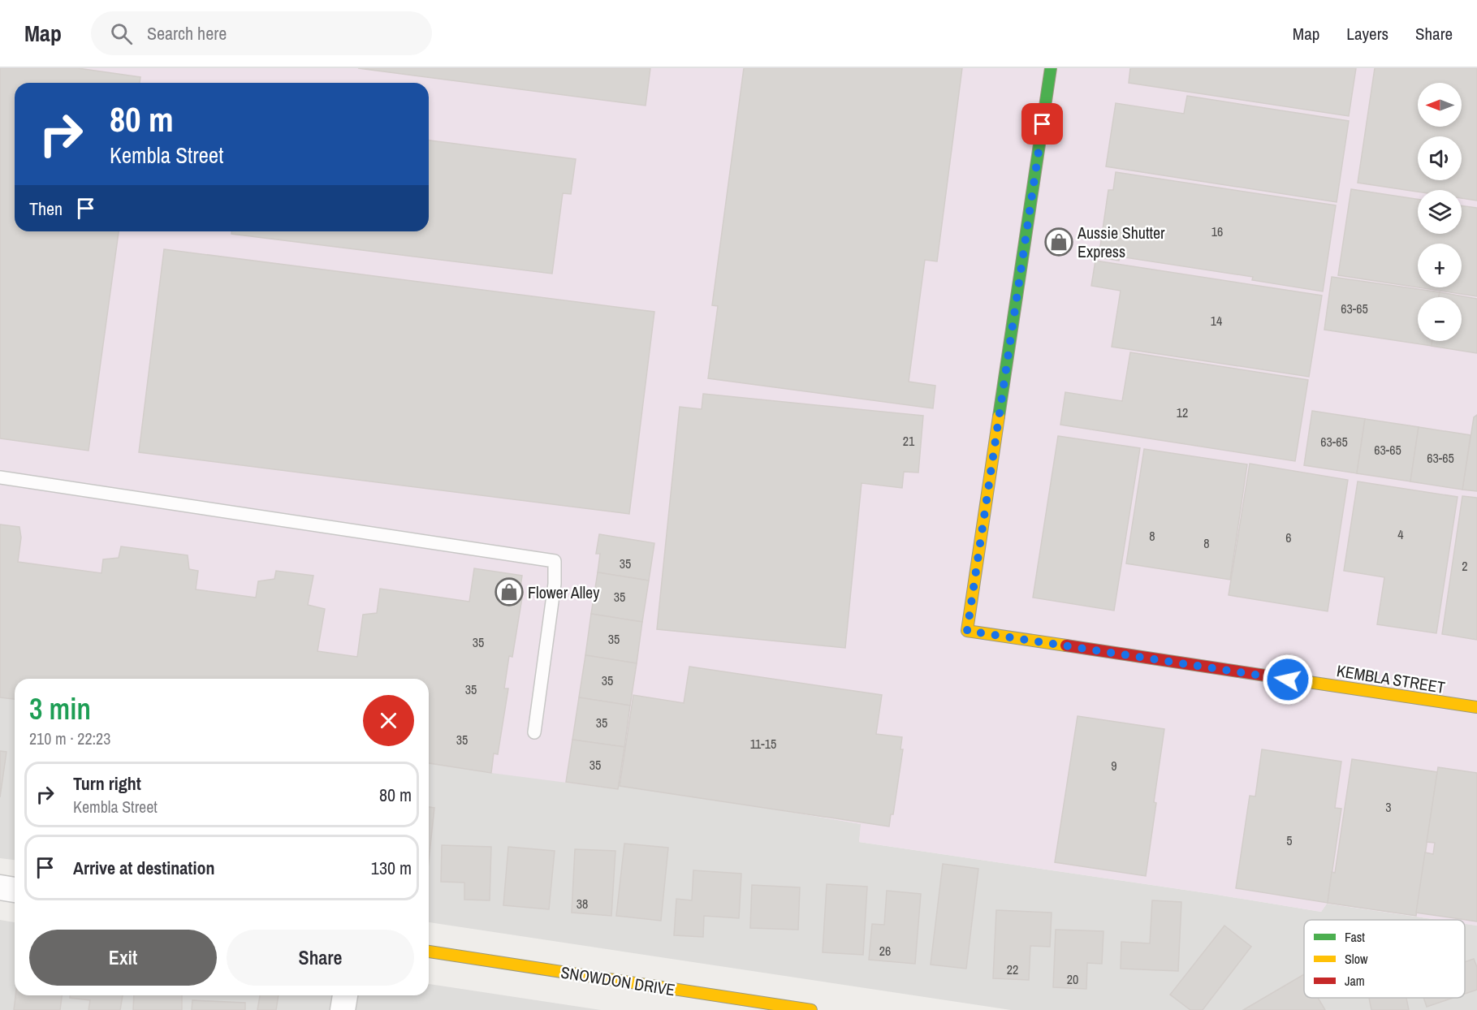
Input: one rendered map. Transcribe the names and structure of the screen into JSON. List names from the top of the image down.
{
  "streets": {
    "street": ["KEMBLA STREET", "SNOWDON DRIVE"]
  },
  "places": {
    "shop": ["Aussie Shutter Express", "Flower Alley"]
  },
  "house_numbers": [
    "16",
    "63-65",
    "14",
    "12",
    "21",
    "63-65",
    "63-65",
    "63-65",
    "4",
    "8",
    "6",
    "8",
    "35",
    "2",
    "35",
    "35",
    "35",
    "35",
    "35",
    "35",
    "35",
    "11-15",
    "35",
    "9",
    "3",
    "5",
    "38",
    "26",
    "22",
    "20"
  ],
  "legend": ["Fast", "Slow", "Jam"],
  "north": "left",
  "page": {
    "header": "Map",
    "search": "Search here",
    "nav": ["Map", "Layers", "Share"],
    "map_buttons": ["+", "−"],
    "turn": ["80 m", "Kembla Street"],
    "then": "Then",
    "heading": ["3 min", "210 m · 22:23"],
    "list": [
      {
        "name": "Turn right",
        "note": "Kembla Street",
        "value": "80 m"
      },
      {
        "name": "Arrive at destination",
        "value": "130 m"
      }
    ],
    "buttons": ["Exit", "Share"]
  }
}
